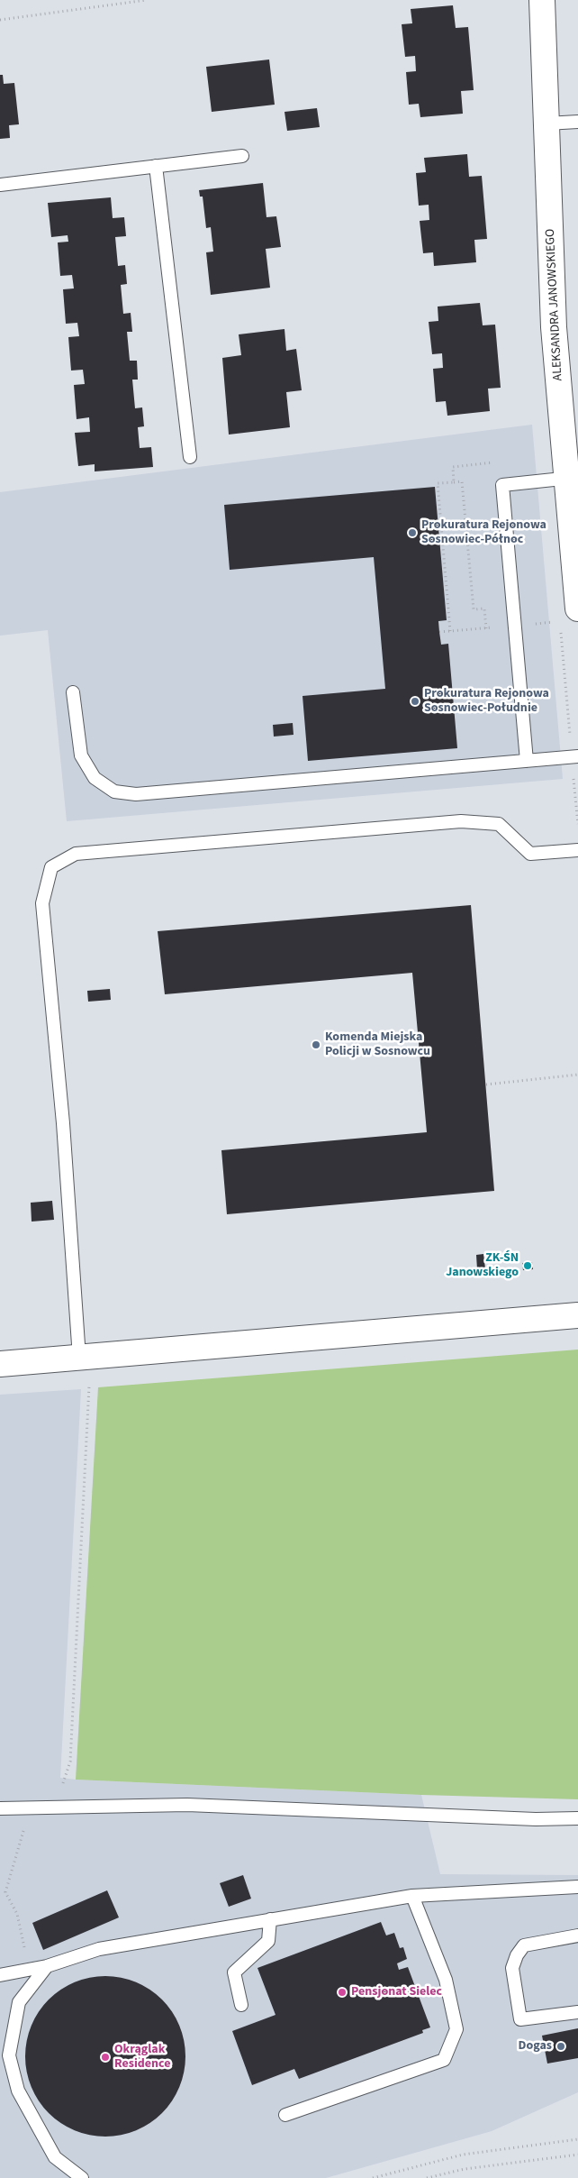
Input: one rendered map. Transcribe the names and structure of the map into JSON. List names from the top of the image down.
{
  "streets": {
    "street": ["ALEKSANDRA JANOWSKIEGO"]
  },
  "places": [
    "Prokuratura Rejonowa Sosnowiec-Północ",
    "Prokuratura Rejonowa Sosnowiec-Południe",
    "Komenda Miejska Policji w Sosnowcu",
    "ZK-ŚN Janowskiego",
    "Pensjonat Sielec",
    "Dogas",
    "Okrąglak Residence"
  ]
}
